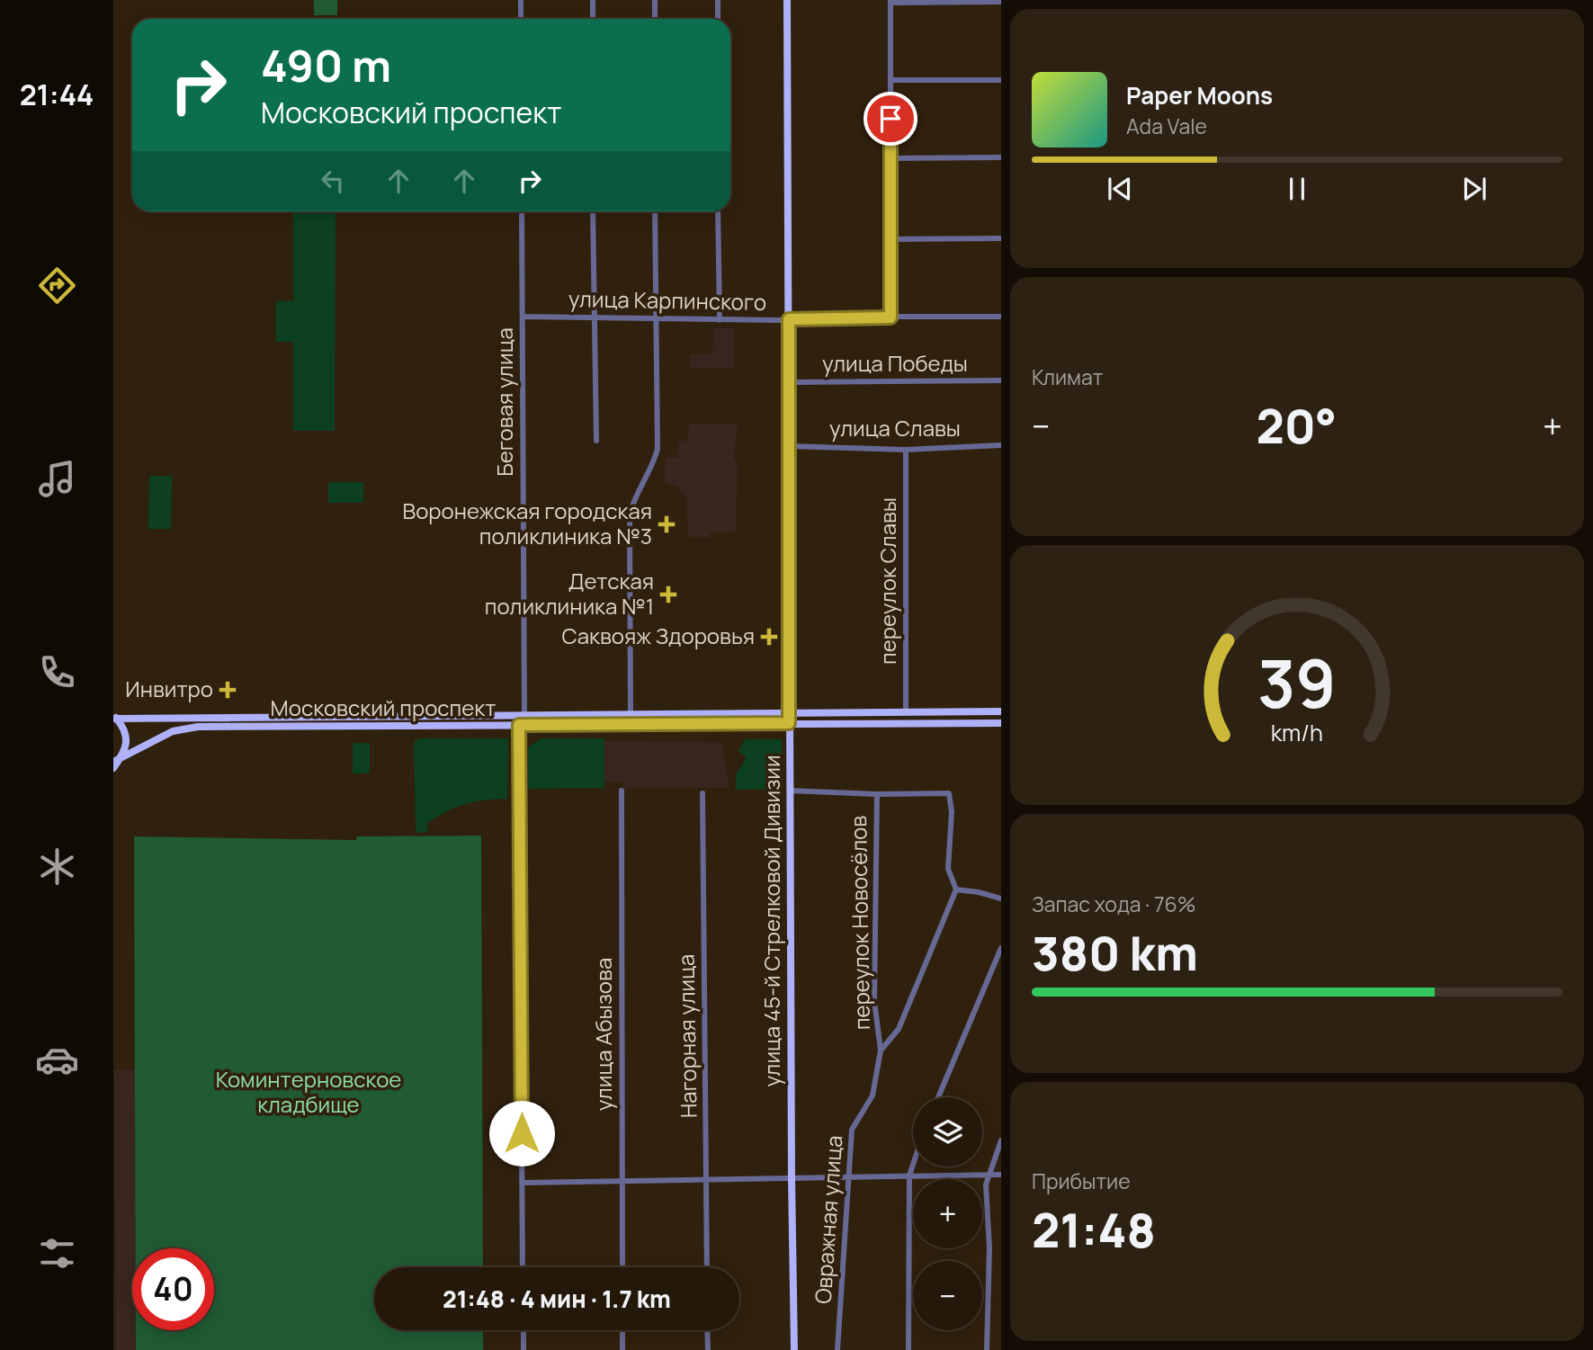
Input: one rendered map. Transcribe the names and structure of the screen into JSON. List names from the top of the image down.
{
  "streets": {
    "main road": ["Московский проспект", "улица 45-й Стрелковой Дивизии"],
    "street": [
      "улица Карпинского",
      "улица Победы",
      "Беговая улица",
      "улица Славы",
      "переулок Славы",
      "переулок Новосёлов",
      "улица Абызова",
      "Нагорная улица",
      "Овражная улица"
    ]
  },
  "crossings": [
    ["улица Карпинского", "Беговая улица"],
    ["улица Карпинского", "улица 45-й Стрелковой Дивизии"],
    ["улица Победы", "улица 45-й Стрелковой Дивизии"],
    ["Беговая улица", "Московский проспект"],
    ["улица Славы", "переулок Славы"],
    ["улица Славы", "улица 45-й Стрелковой Дивизии"],
    ["переулок Славы", "Московский проспект"],
    ["Московский проспект", "улица 45-й Стрелковой Дивизии"],
    ["переулок Новосёлов", "Овражная улица"]
  ],
  "parks": ["Коминтерновское кладбище"],
  "places": {
    "health": [
      "Воронежская городская поликлиника №3",
      "Детская поликлиника №1",
      "Саквояж Здоровья",
      "Инвитро"
    ]
  },
  "page": {
    "tabs": "21:44",
    "turn": ["490 m", "Московский проспект"],
    "song": ["Paper Moons", "Ada Vale"],
    "tile": [
      "Климат",
      ["Запас хода · 76%", "380 km"],
      ["Прибытие", "21:48"]
    ],
    "heat": ["−", "20°", "+"],
    "map_buttons": ["+", "−"],
    "limit": "40",
    "trip": "21:48 · 4 мин · 1.7 km",
    "gauge": ["39", "km/h"]
  }
}
